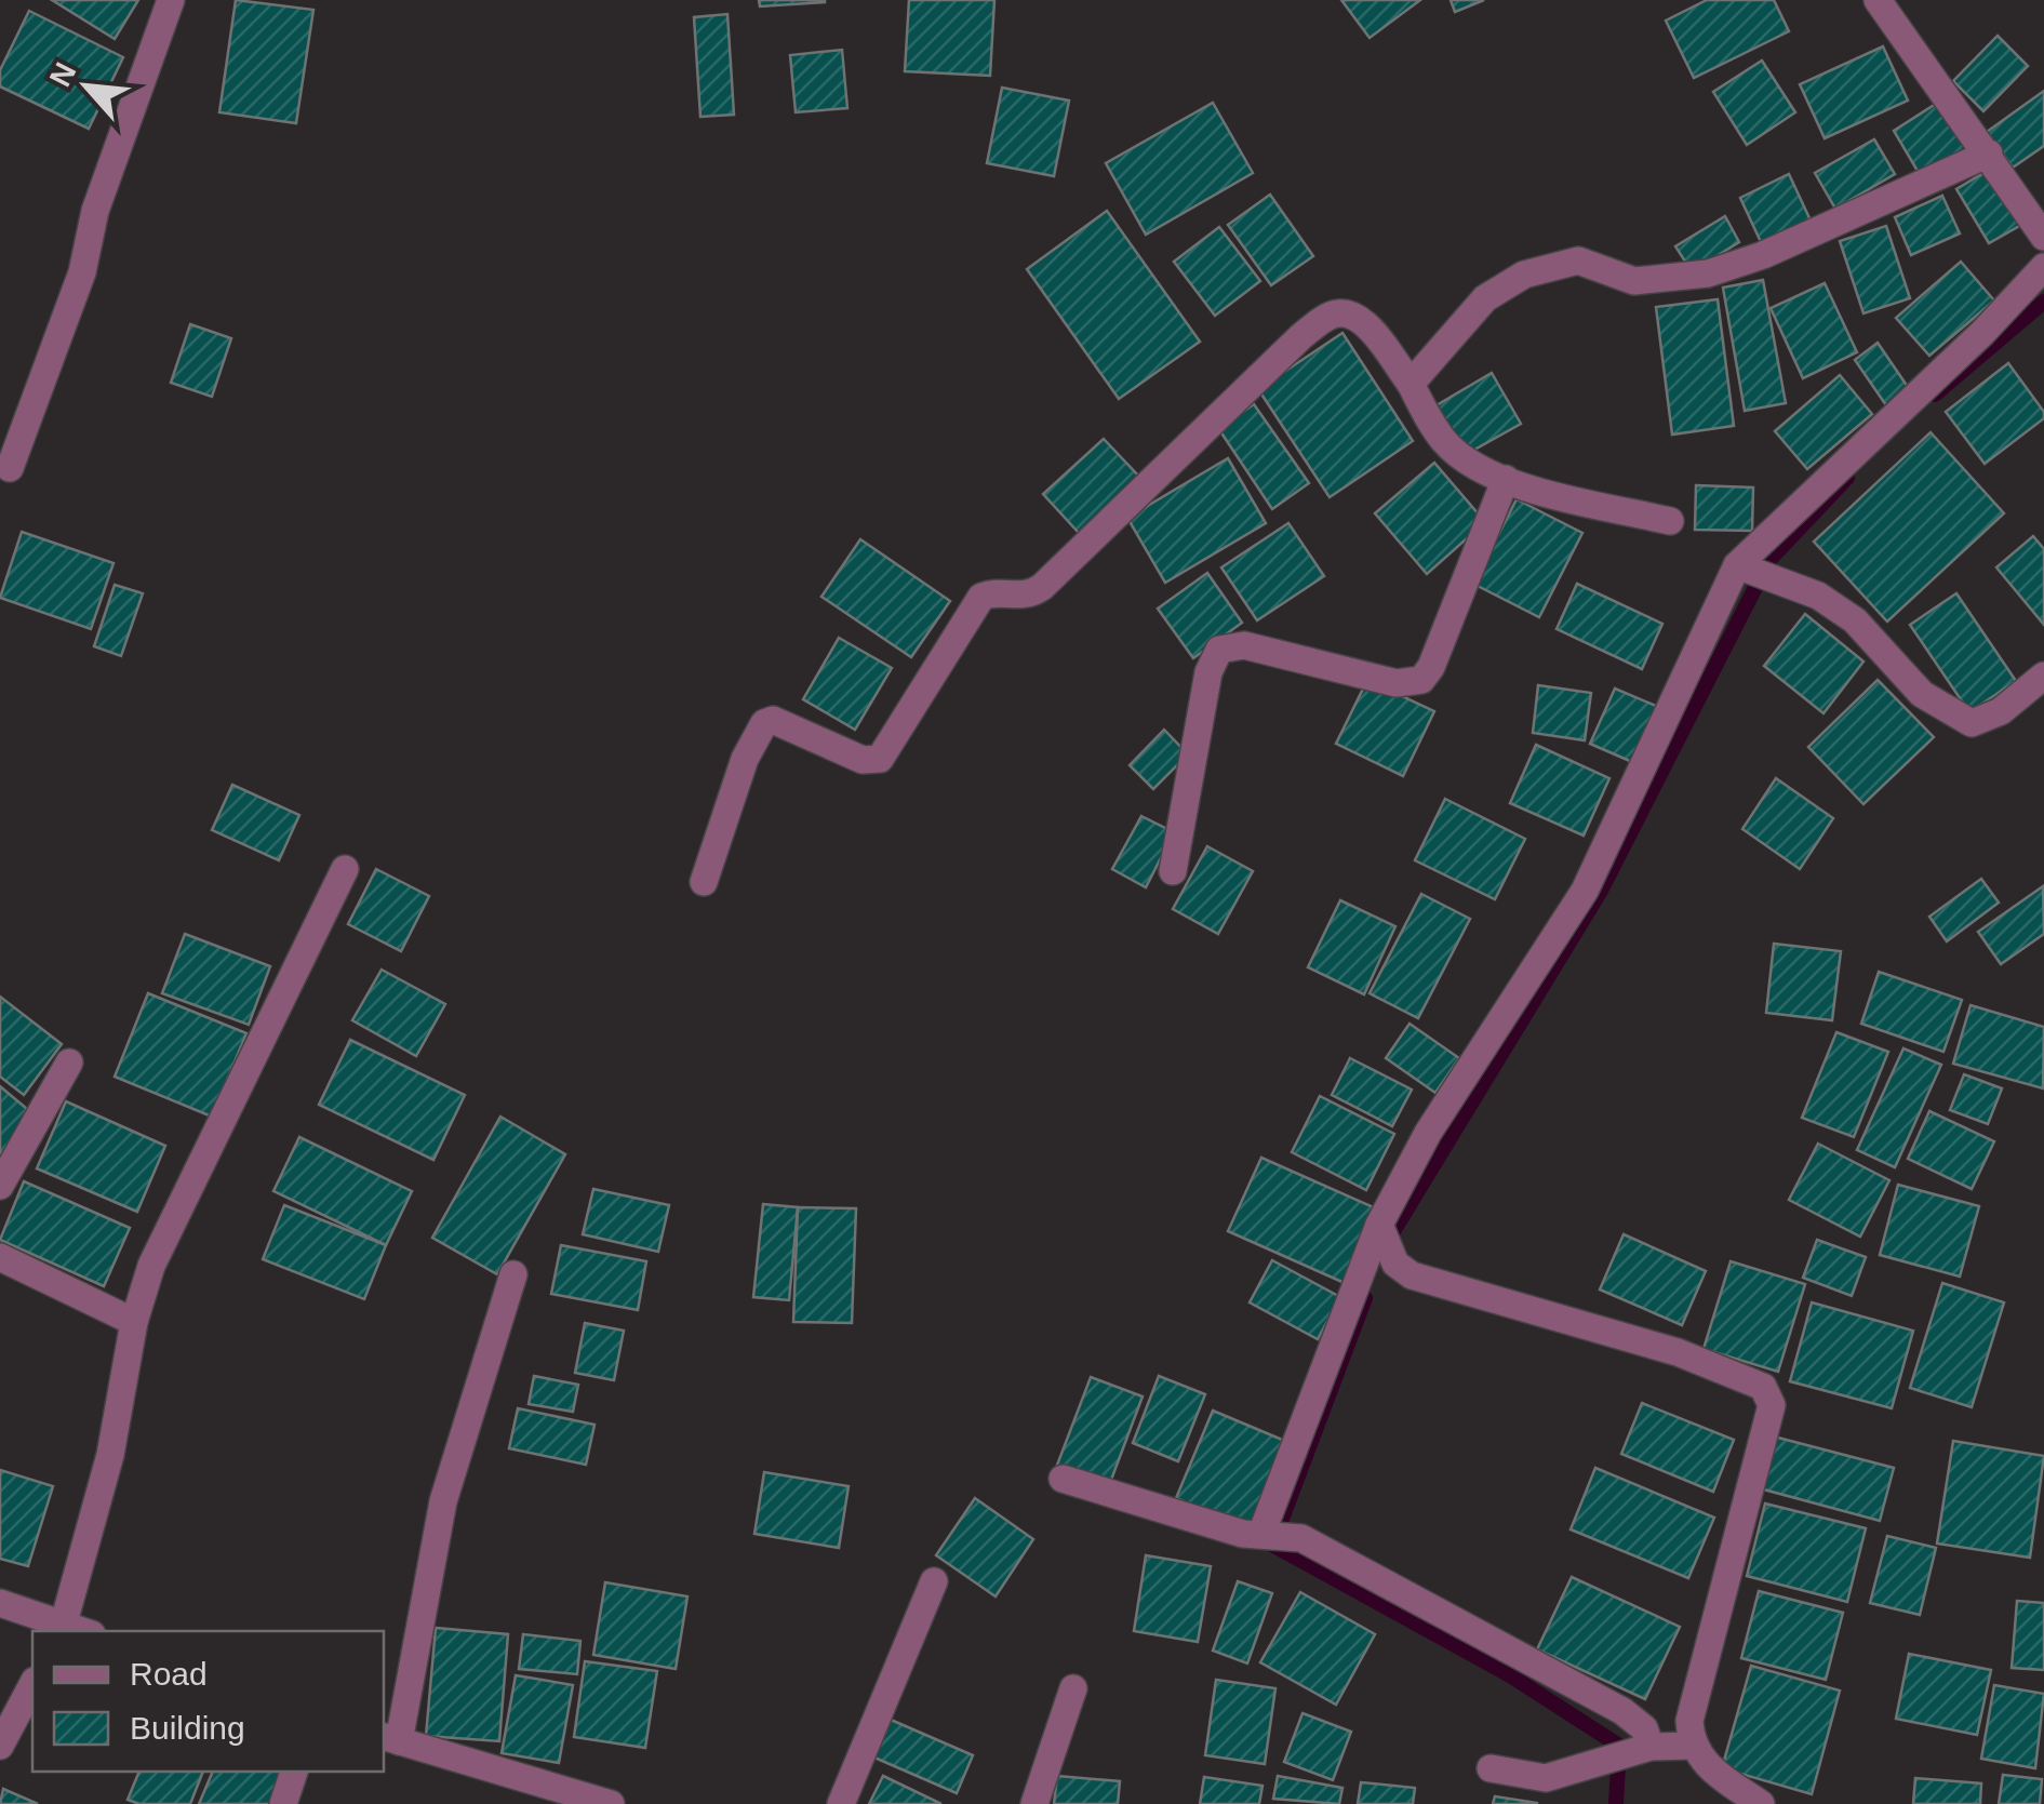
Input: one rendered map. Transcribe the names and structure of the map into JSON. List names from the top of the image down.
{
  "legend": ["Road", "Building"],
  "north": "top left"
}
